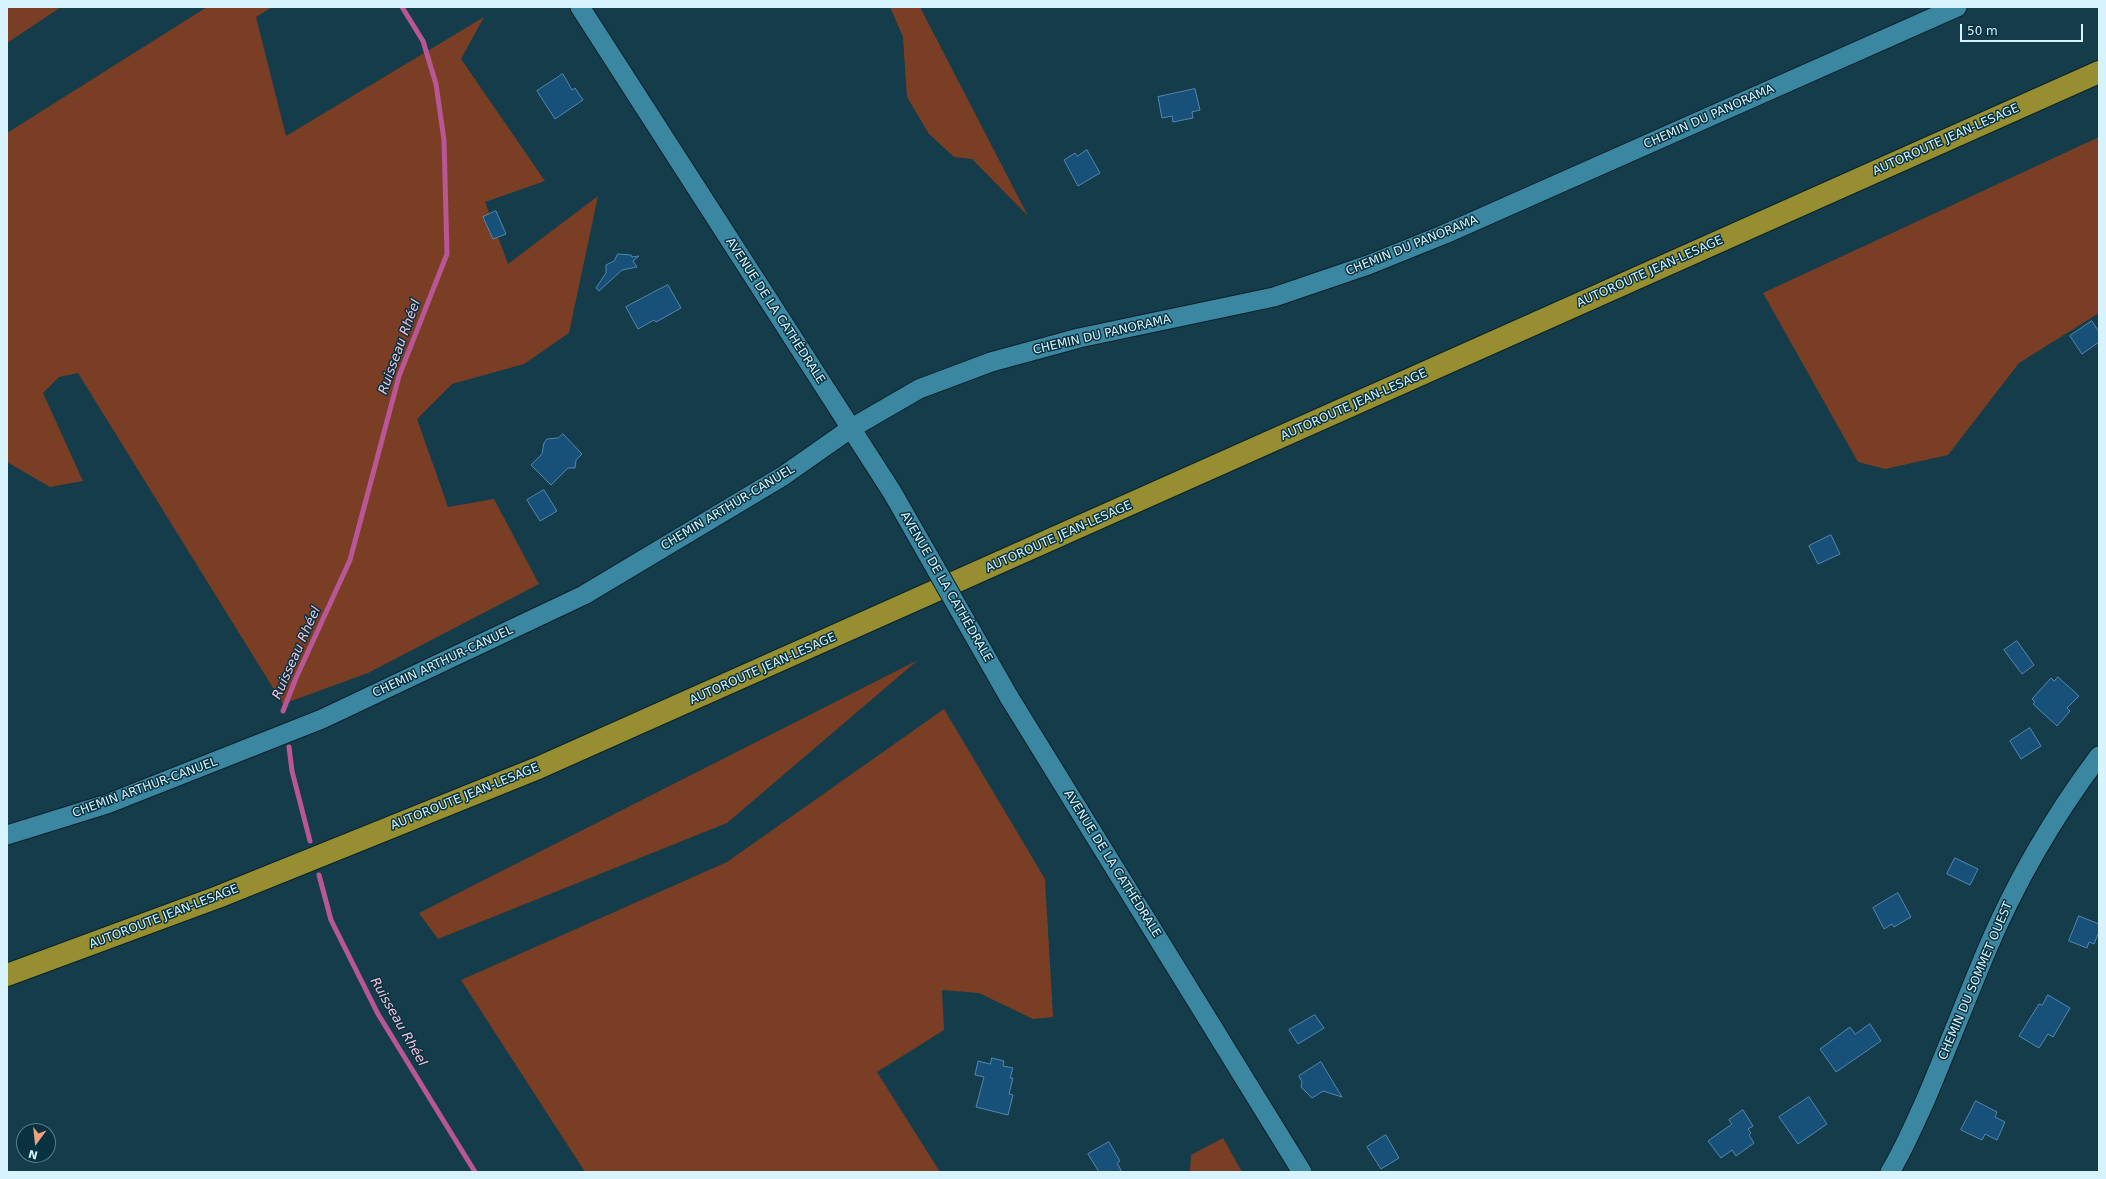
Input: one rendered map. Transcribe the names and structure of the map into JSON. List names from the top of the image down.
{
  "streets": {
    "highway": ["AUTOROUTE JEAN-LESAGE"],
    "street": [
      "CHEMIN DU PANORAMA",
      "AVENUE DE LA CATHÉDRALE",
      "CHEMIN ARTHUR-CANUEL",
      "CHEMIN DU SOMMET OUEST"
    ]
  },
  "crossings": [
    ["CHEMIN DU PANORAMA", "AVENUE DE LA CATHÉDRALE"],
    ["CHEMIN DU PANORAMA", "CHEMIN ARTHUR-CANUEL"],
    ["AVENUE DE LA CATHÉDRALE", "CHEMIN ARTHUR-CANUEL"]
  ],
  "water": ["Ruisseau Rhéel"],
  "scale_bar": "50 m",
  "north": "bottom"
}
